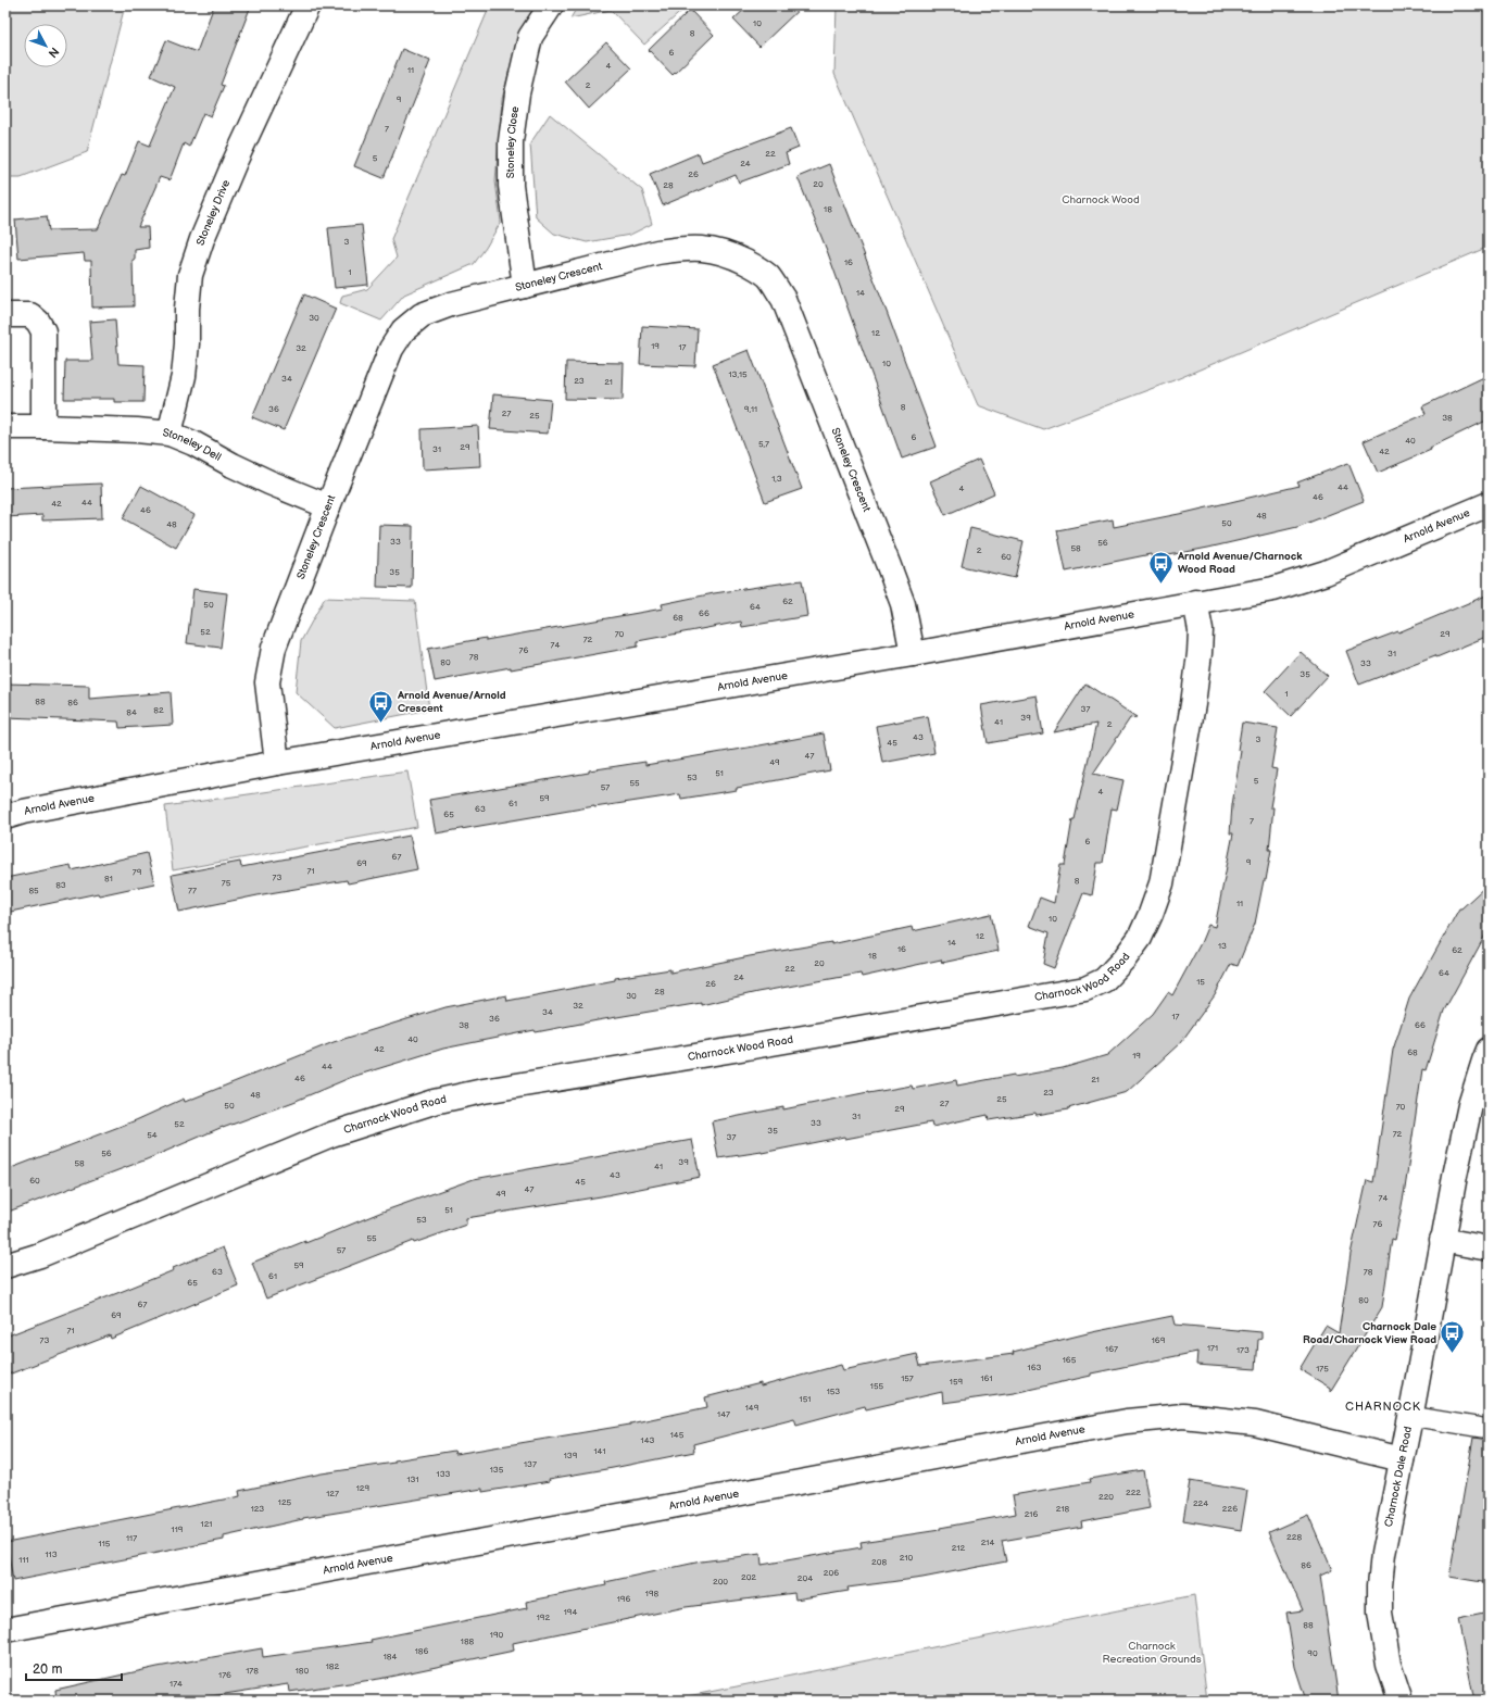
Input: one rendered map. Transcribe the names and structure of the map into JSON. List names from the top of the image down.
{
  "streets": {
    "street": [
      "Stoneley Close",
      "Stoneley Drive",
      "Stoneley Crescent",
      "Stoneley Dell",
      "Arnold Avenue",
      "Charnock Wood Road",
      "Charnock Dale Road"
    ]
  },
  "crossings": [
    ["Stoneley Close", "Stoneley Crescent"],
    ["Stoneley Drive", "Stoneley Dell"],
    ["Stoneley Crescent", "Stoneley Dell"],
    ["Stoneley Crescent", "Arnold Avenue"],
    ["Arnold Avenue", "Charnock Wood Road"],
    ["Arnold Avenue", "Charnock Dale Road"]
  ],
  "districts": ["CHARNOCK"],
  "parks": ["Charnock Wood", "Charnock Recreation Grounds"],
  "places": {
    "bus stop": ["Arnold Avenue/Charnock Wood Road", "Arnold Avenue/Arnold Crescent", "Charnock Dale Road/Charnock View Road"]
  },
  "house_numbers": [
    "10",
    "8",
    "6",
    "4",
    "11",
    "2",
    "9",
    "7",
    "22",
    "5",
    "24",
    "26",
    "20",
    "28",
    "18",
    "3",
    "16",
    "1",
    "14",
    "30",
    "12",
    "19",
    "17",
    "32",
    "10",
    "13,15",
    "34",
    "23",
    "21",
    "8",
    "36",
    "9,11",
    "27",
    "25",
    "38",
    "6",
    "40",
    "5,7",
    "29",
    "31",
    "42",
    "1,3",
    "44",
    "4",
    "46",
    "44",
    "42",
    "46",
    "48",
    "50",
    "48",
    "33",
    "56",
    "58",
    "2",
    "60",
    "35",
    "62",
    "50",
    "64",
    "66",
    "68",
    "52",
    "70",
    "29",
    "72",
    "74",
    "76",
    "31",
    "78",
    "80",
    "33",
    "35",
    "1",
    "88",
    "86",
    "37",
    "82",
    "84",
    "39",
    "41",
    "2",
    "43",
    "3",
    "45",
    "47",
    "49",
    "51",
    "53",
    "5",
    "55",
    "57",
    "4",
    "59",
    "61",
    "63",
    "65",
    "7",
    "6",
    "67",
    "9",
    "69",
    "71",
    "79",
    "73",
    "81",
    "8",
    "75",
    "83",
    "85",
    "77",
    "11",
    "10",
    "12",
    "14",
    "13",
    "16",
    "62",
    "18",
    "20",
    "22",
    "64",
    "24",
    "15",
    "26",
    "28",
    "30",
    "32",
    "34",
    "17",
    "36",
    "38",
    "66",
    "40",
    "42",
    "68",
    "19",
    "44",
    "46",
    "21",
    "23",
    "48",
    "25",
    "27",
    "50",
    "70",
    "29",
    "31",
    "33",
    "52",
    "35",
    "72",
    "54",
    "37",
    "56",
    "39",
    "58",
    "41",
    "43",
    "60",
    "45",
    "47",
    "49",
    "74",
    "51",
    "53",
    "76",
    "55",
    "57",
    "59",
    "63",
    "78",
    "61",
    "65",
    "80",
    "67",
    "69",
    "71",
    "73",
    "169",
    "171",
    "167",
    "173",
    "165",
    "163",
    "175",
    "157",
    "161",
    "159",
    "155",
    "153",
    "151",
    "149",
    "147",
    "145",
    "143",
    "141",
    "139",
    "137",
    "135",
    "133",
    "131",
    "129",
    "222",
    "127",
    "220",
    "125",
    "224",
    "123",
    "218",
    "226",
    "216",
    "121",
    "119",
    "228",
    "117",
    "214",
    "115",
    "212",
    "113",
    "210",
    "111",
    "208",
    "86",
    "206",
    "202",
    "204",
    "200",
    "198",
    "196",
    "194",
    "192",
    "88",
    "190",
    "188",
    "186",
    "90",
    "184",
    "182",
    "178",
    "180",
    "176",
    "174"
  ],
  "scale_bar": "20 m",
  "north": "bottom right"
}
